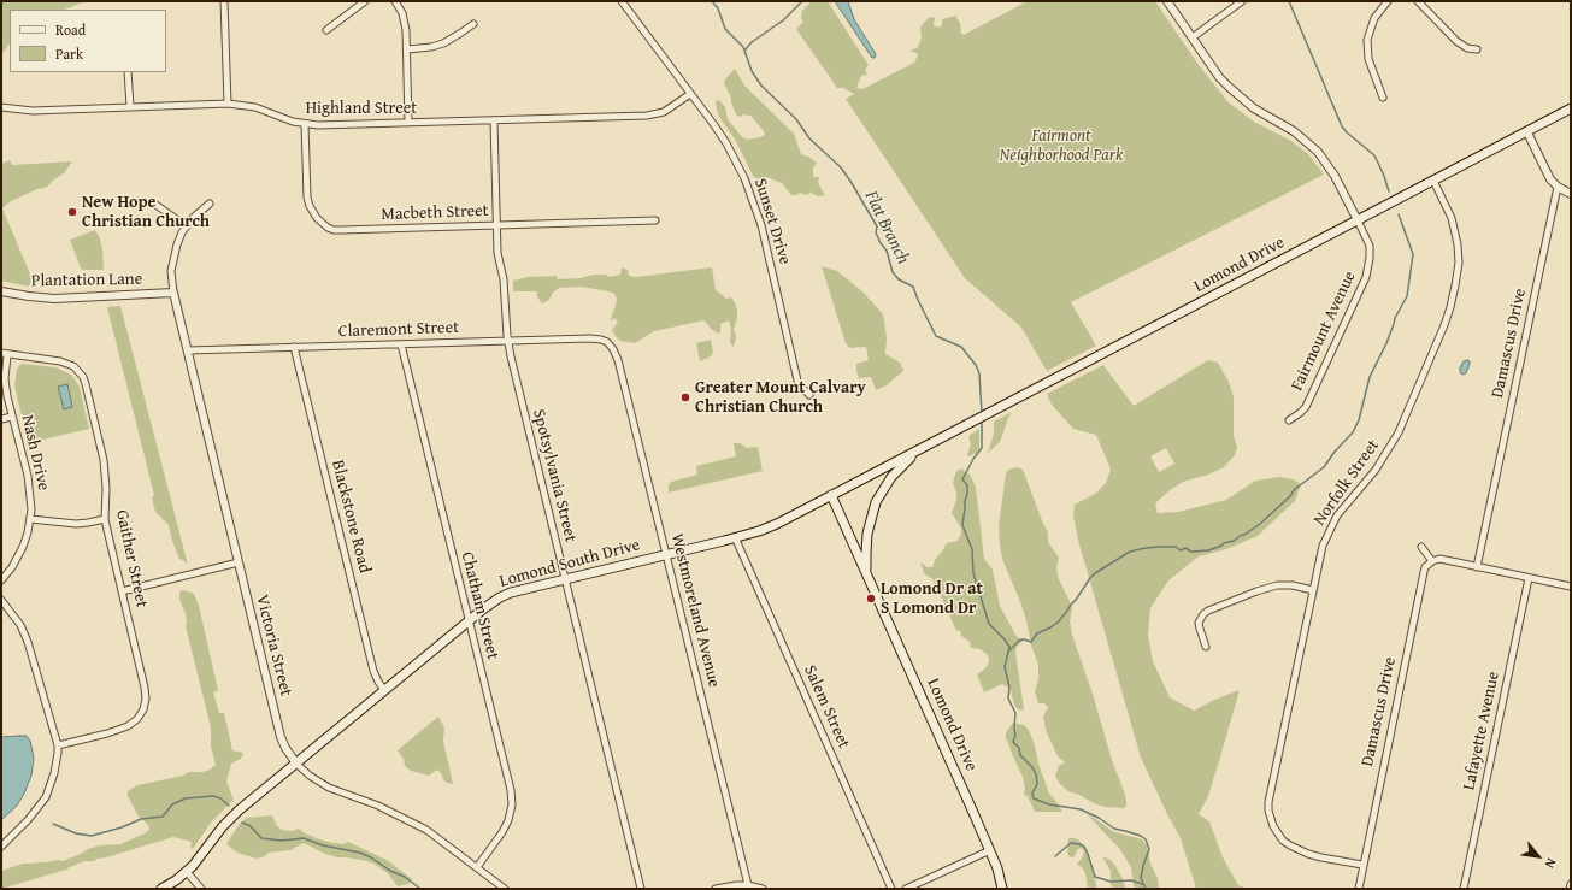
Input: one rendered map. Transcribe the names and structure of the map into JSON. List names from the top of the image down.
{
  "streets": {
    "main road": ["Lomond Drive", "Lomond South Drive"],
    "street": [
      "Highland Street",
      "Macbeth Street",
      "Sunset Drive",
      "Plantation Lane",
      "Claremont Street",
      "Fairmount Avenue",
      "Damascus Drive",
      "Nash Drive",
      "Spotsylvania Street",
      "Norfolk Street",
      "Blackstone Road",
      "Gaither Street",
      "Chatham Street",
      "Westmoreland Avenue",
      "Victoria Street",
      "Salem Street",
      "Lafayette Avenue"
    ]
  },
  "crossings": [
    ["Highland Street", "Macbeth Street"],
    ["Highland Street", "Sunset Drive"],
    ["Highland Street", "Spotsylvania Street"],
    ["Macbeth Street", "Spotsylvania Street"],
    ["Lomond Drive", "Fairmount Avenue"],
    ["Lomond Drive", "Norfolk Street"],
    ["Lomond Drive", "Lomond South Drive"],
    ["Plantation Lane", "Victoria Street"],
    ["Claremont Street", "Spotsylvania Street"],
    ["Claremont Street", "Blackstone Road"],
    ["Claremont Street", "Chatham Street"],
    ["Claremont Street", "Westmoreland Avenue"],
    ["Claremont Street", "Victoria Street"],
    ["Damascus Drive", "Norfolk Street"],
    ["Nash Drive", "Gaither Street"],
    ["Spotsylvania Street", "Lomond South Drive"],
    ["Blackstone Road", "Lomond South Drive"],
    ["Lomond South Drive", "Chatham Street"],
    ["Lomond South Drive", "Westmoreland Avenue"],
    ["Lomond South Drive", "Victoria Street"],
    ["Lomond South Drive", "Salem Street"],
    ["Chatham Street", "Victoria Street"]
  ],
  "water": ["Flat Branch"],
  "parks": ["Fairmont Neighborhood Park"],
  "places": ["New Hope Christian Church", "Greater Mount Calvary Christian Church", "Lomond Dr at S Lomond Dr"],
  "legend": ["Road", "Park"],
  "north": "bottom right"
}
